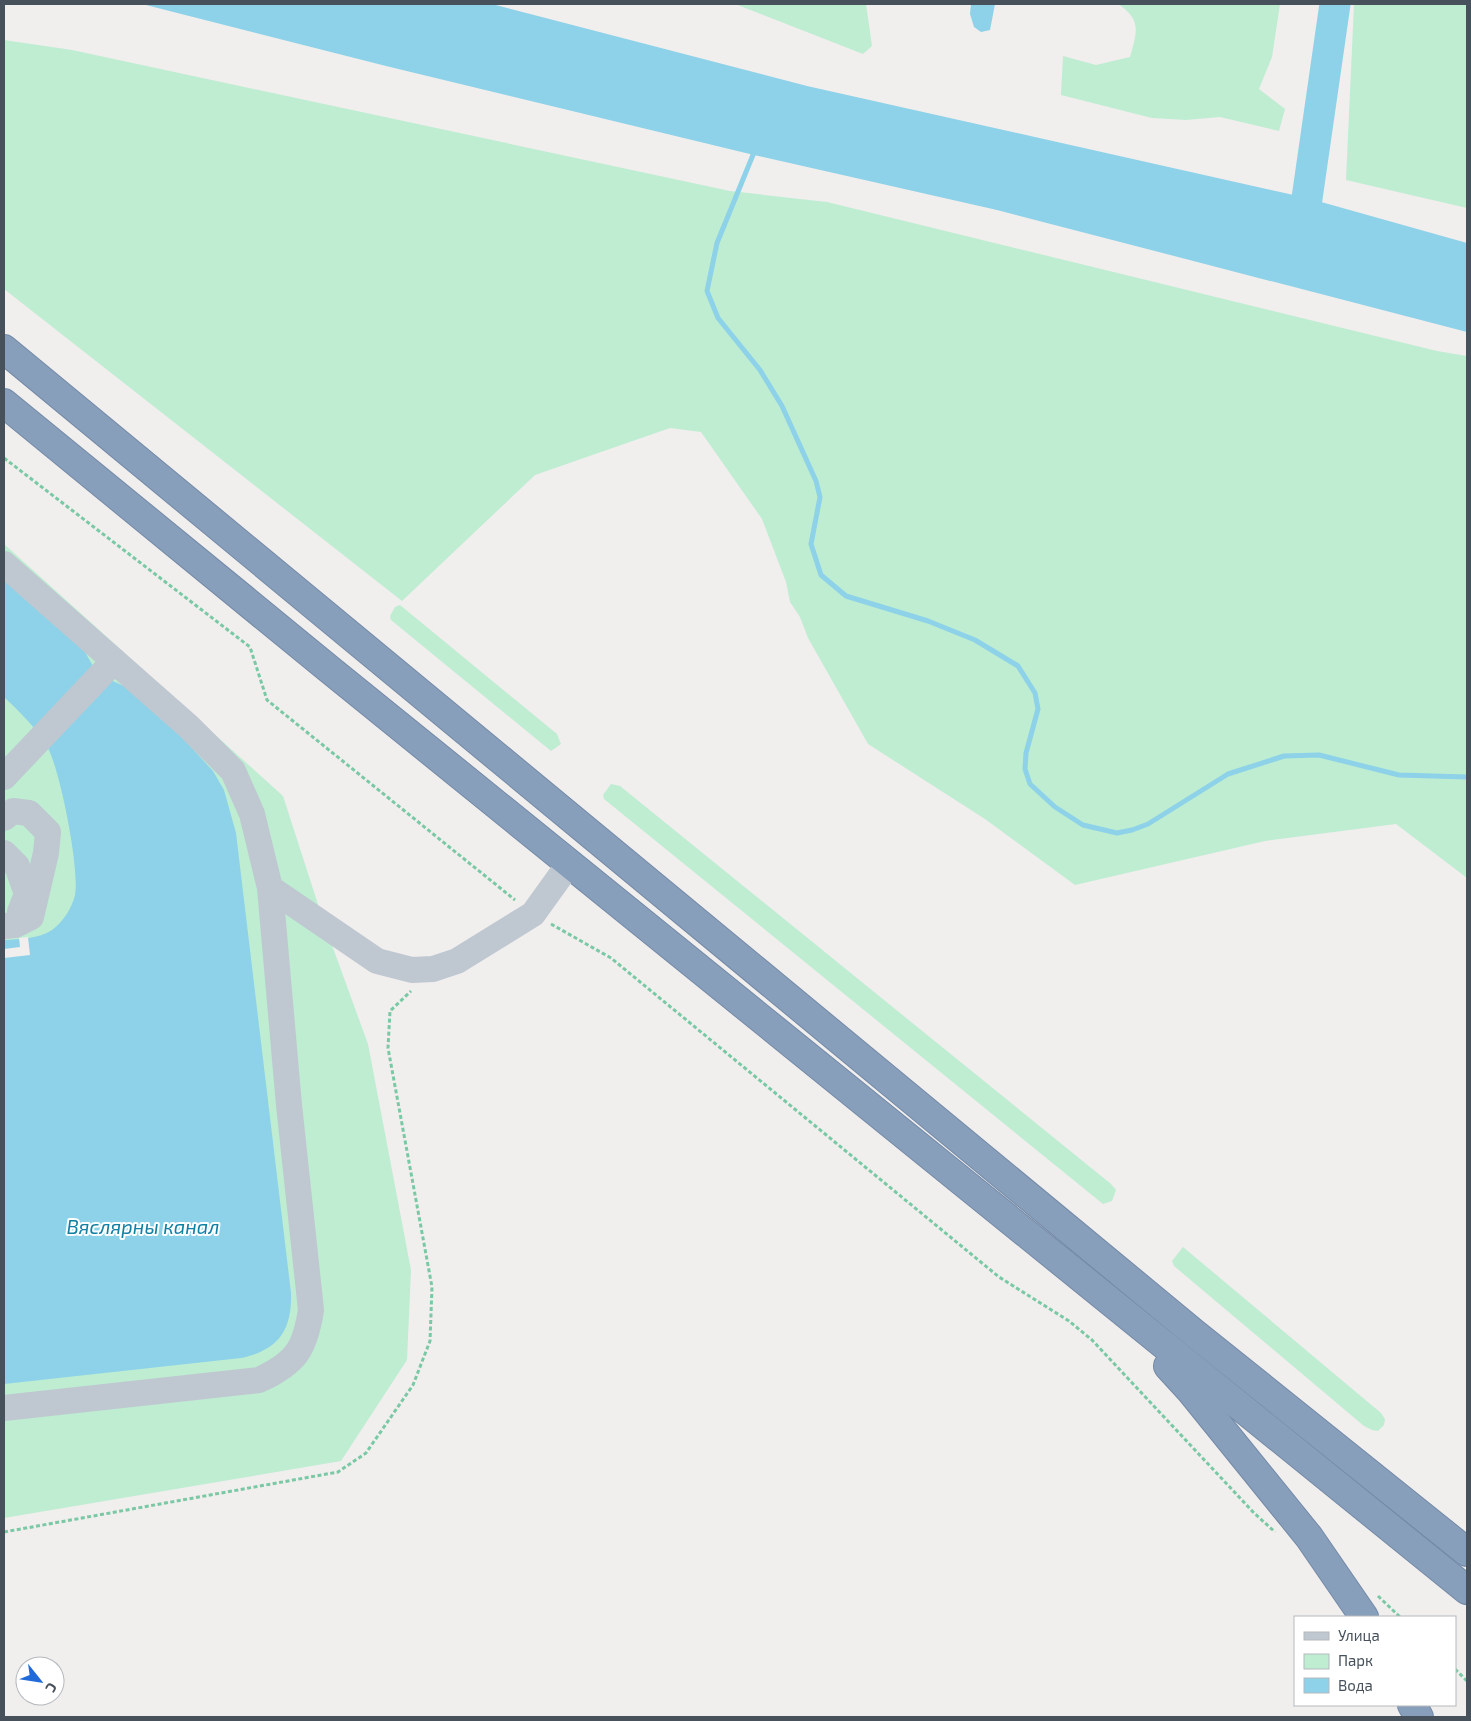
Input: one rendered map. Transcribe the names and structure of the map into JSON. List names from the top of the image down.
{
  "water": ["Вяслярны канал"],
  "legend": ["Улица", "Парк", "Вода"],
  "north": "bottom right"
}
